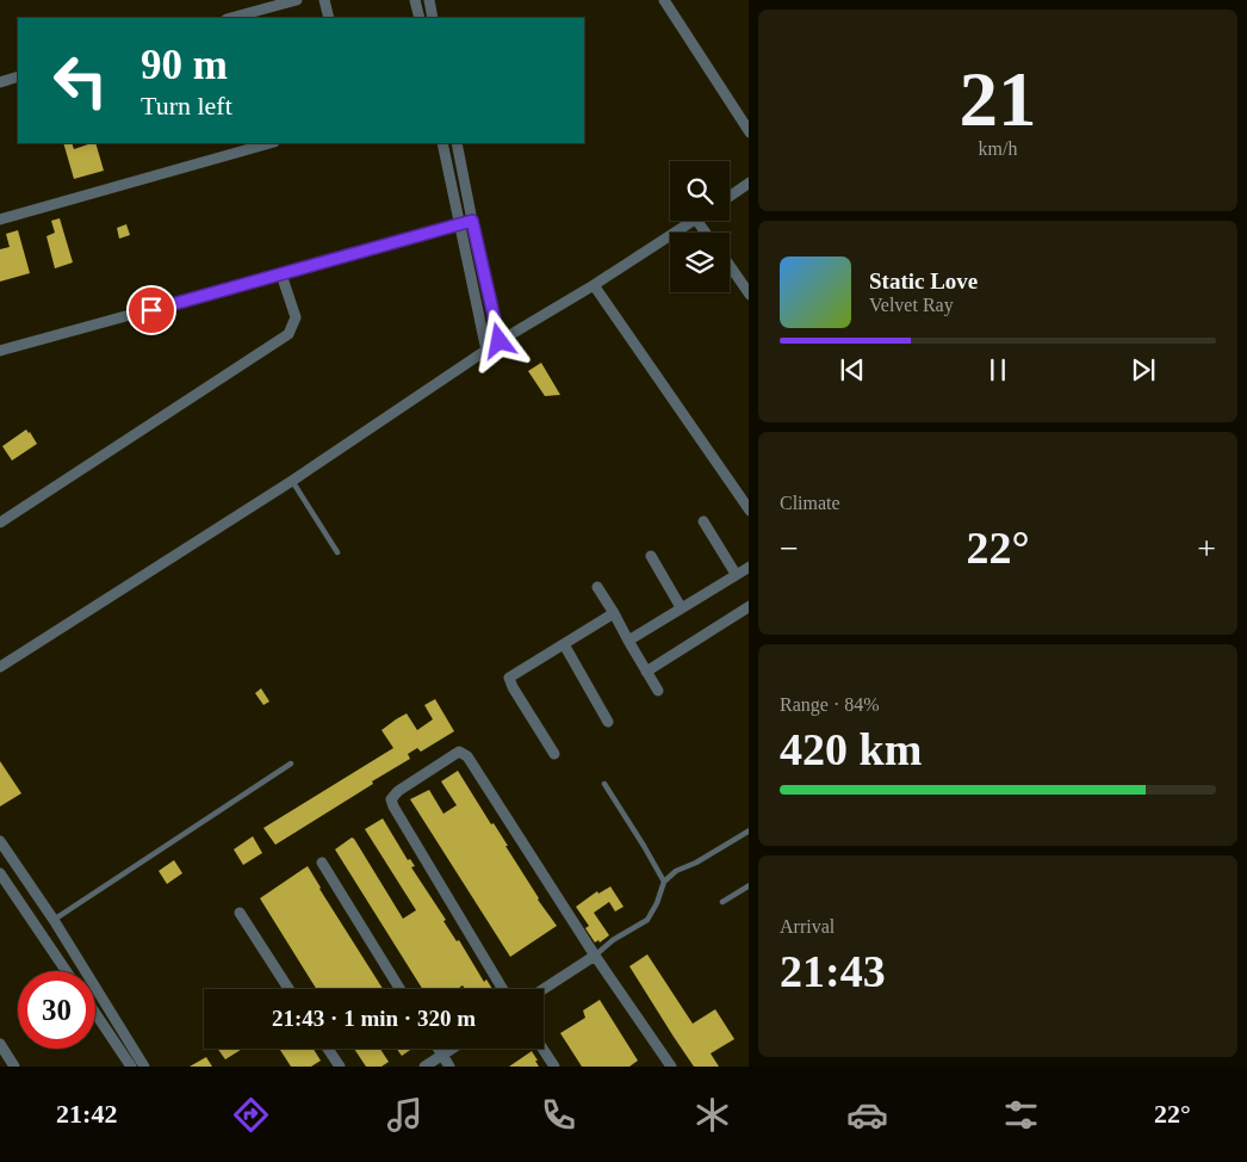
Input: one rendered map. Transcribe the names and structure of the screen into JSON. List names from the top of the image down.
{
  "page": {
    "tile": [
      ["21", "km/h"],
      "Climate",
      ["Range · 84%", "420 km"],
      ["Arrival", "21:43"]
    ],
    "turn": ["90 m", "Turn left"],
    "song": ["Static Love", "Velvet Ray"],
    "heat": ["−", "22°", "+"],
    "limit": "30",
    "trip": "21:43 · 1 min · 320 m",
    "tabs": ["21:42", "22°"]
  }
}
